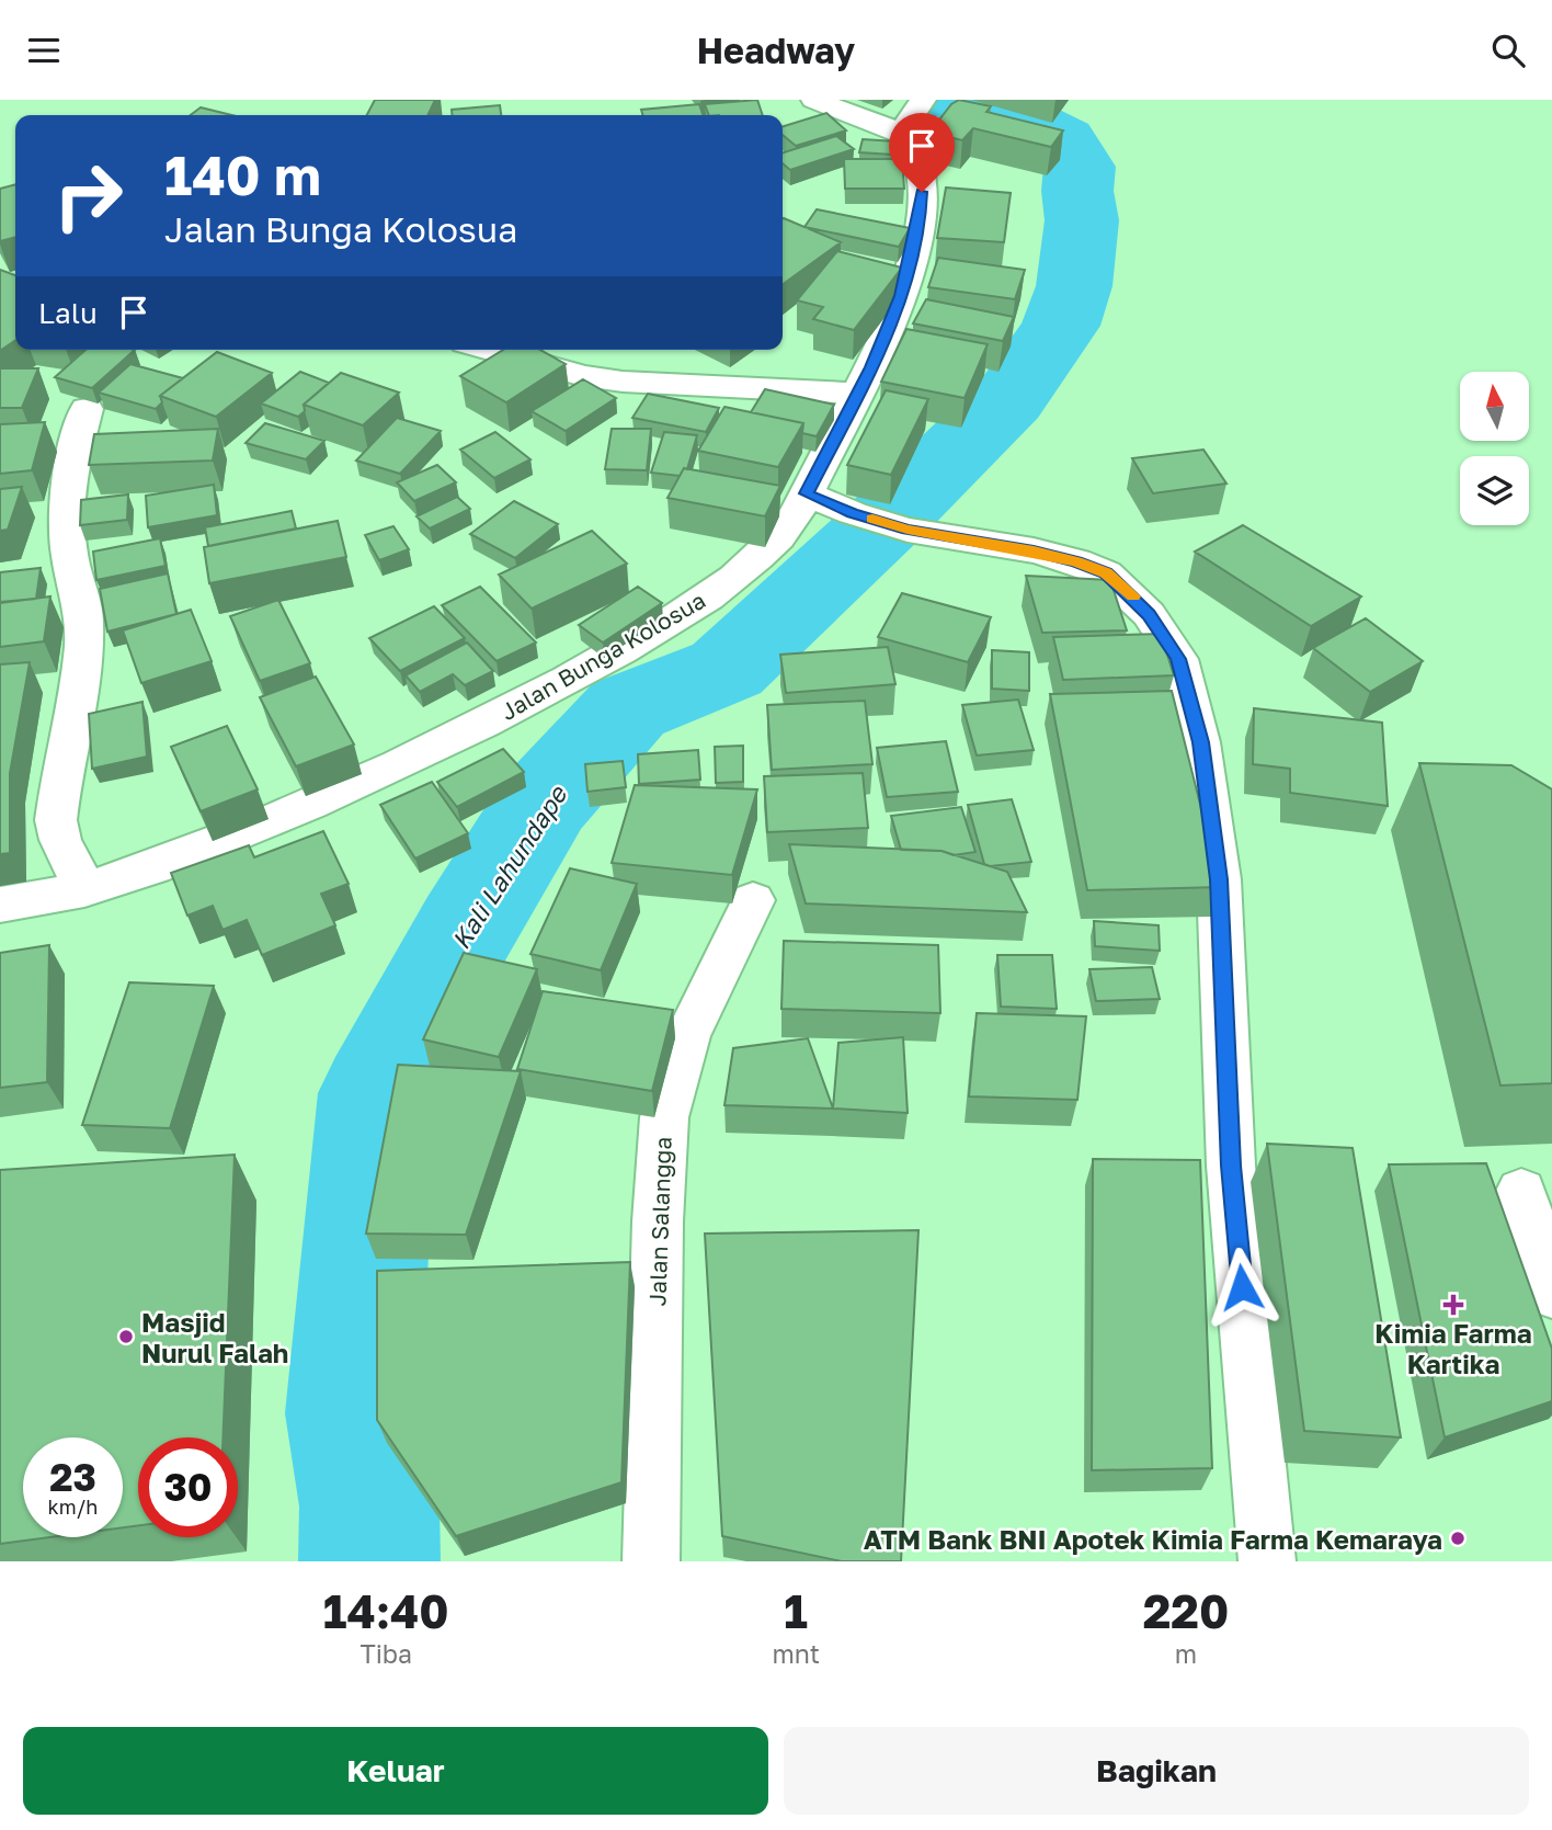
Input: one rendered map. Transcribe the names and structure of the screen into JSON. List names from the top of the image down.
{
  "streets": {
    "street": ["Jalan Bunga Kolosua", "Jalan Salangga"]
  },
  "water": ["Kali Lahundape"],
  "places": {
    "health": ["Kimia Farma Kartika"],
    "other": ["Masjid Nurul Falah", "ATM Bank BNI Apotek Kimia Farma Kemaraya"]
  },
  "north": "top",
  "page": {
    "header": "Headway",
    "turn": ["140 m", "Jalan Bunga Kolosua"],
    "then": "Lalu",
    "speed": "23 km/h",
    "limit": "30",
    "eta": [
      "14:40",
      "Tiba",
      "1",
      "mnt",
      "220",
      "m"
    ],
    "buttons": ["Keluar", "Bagikan"]
  }
}
